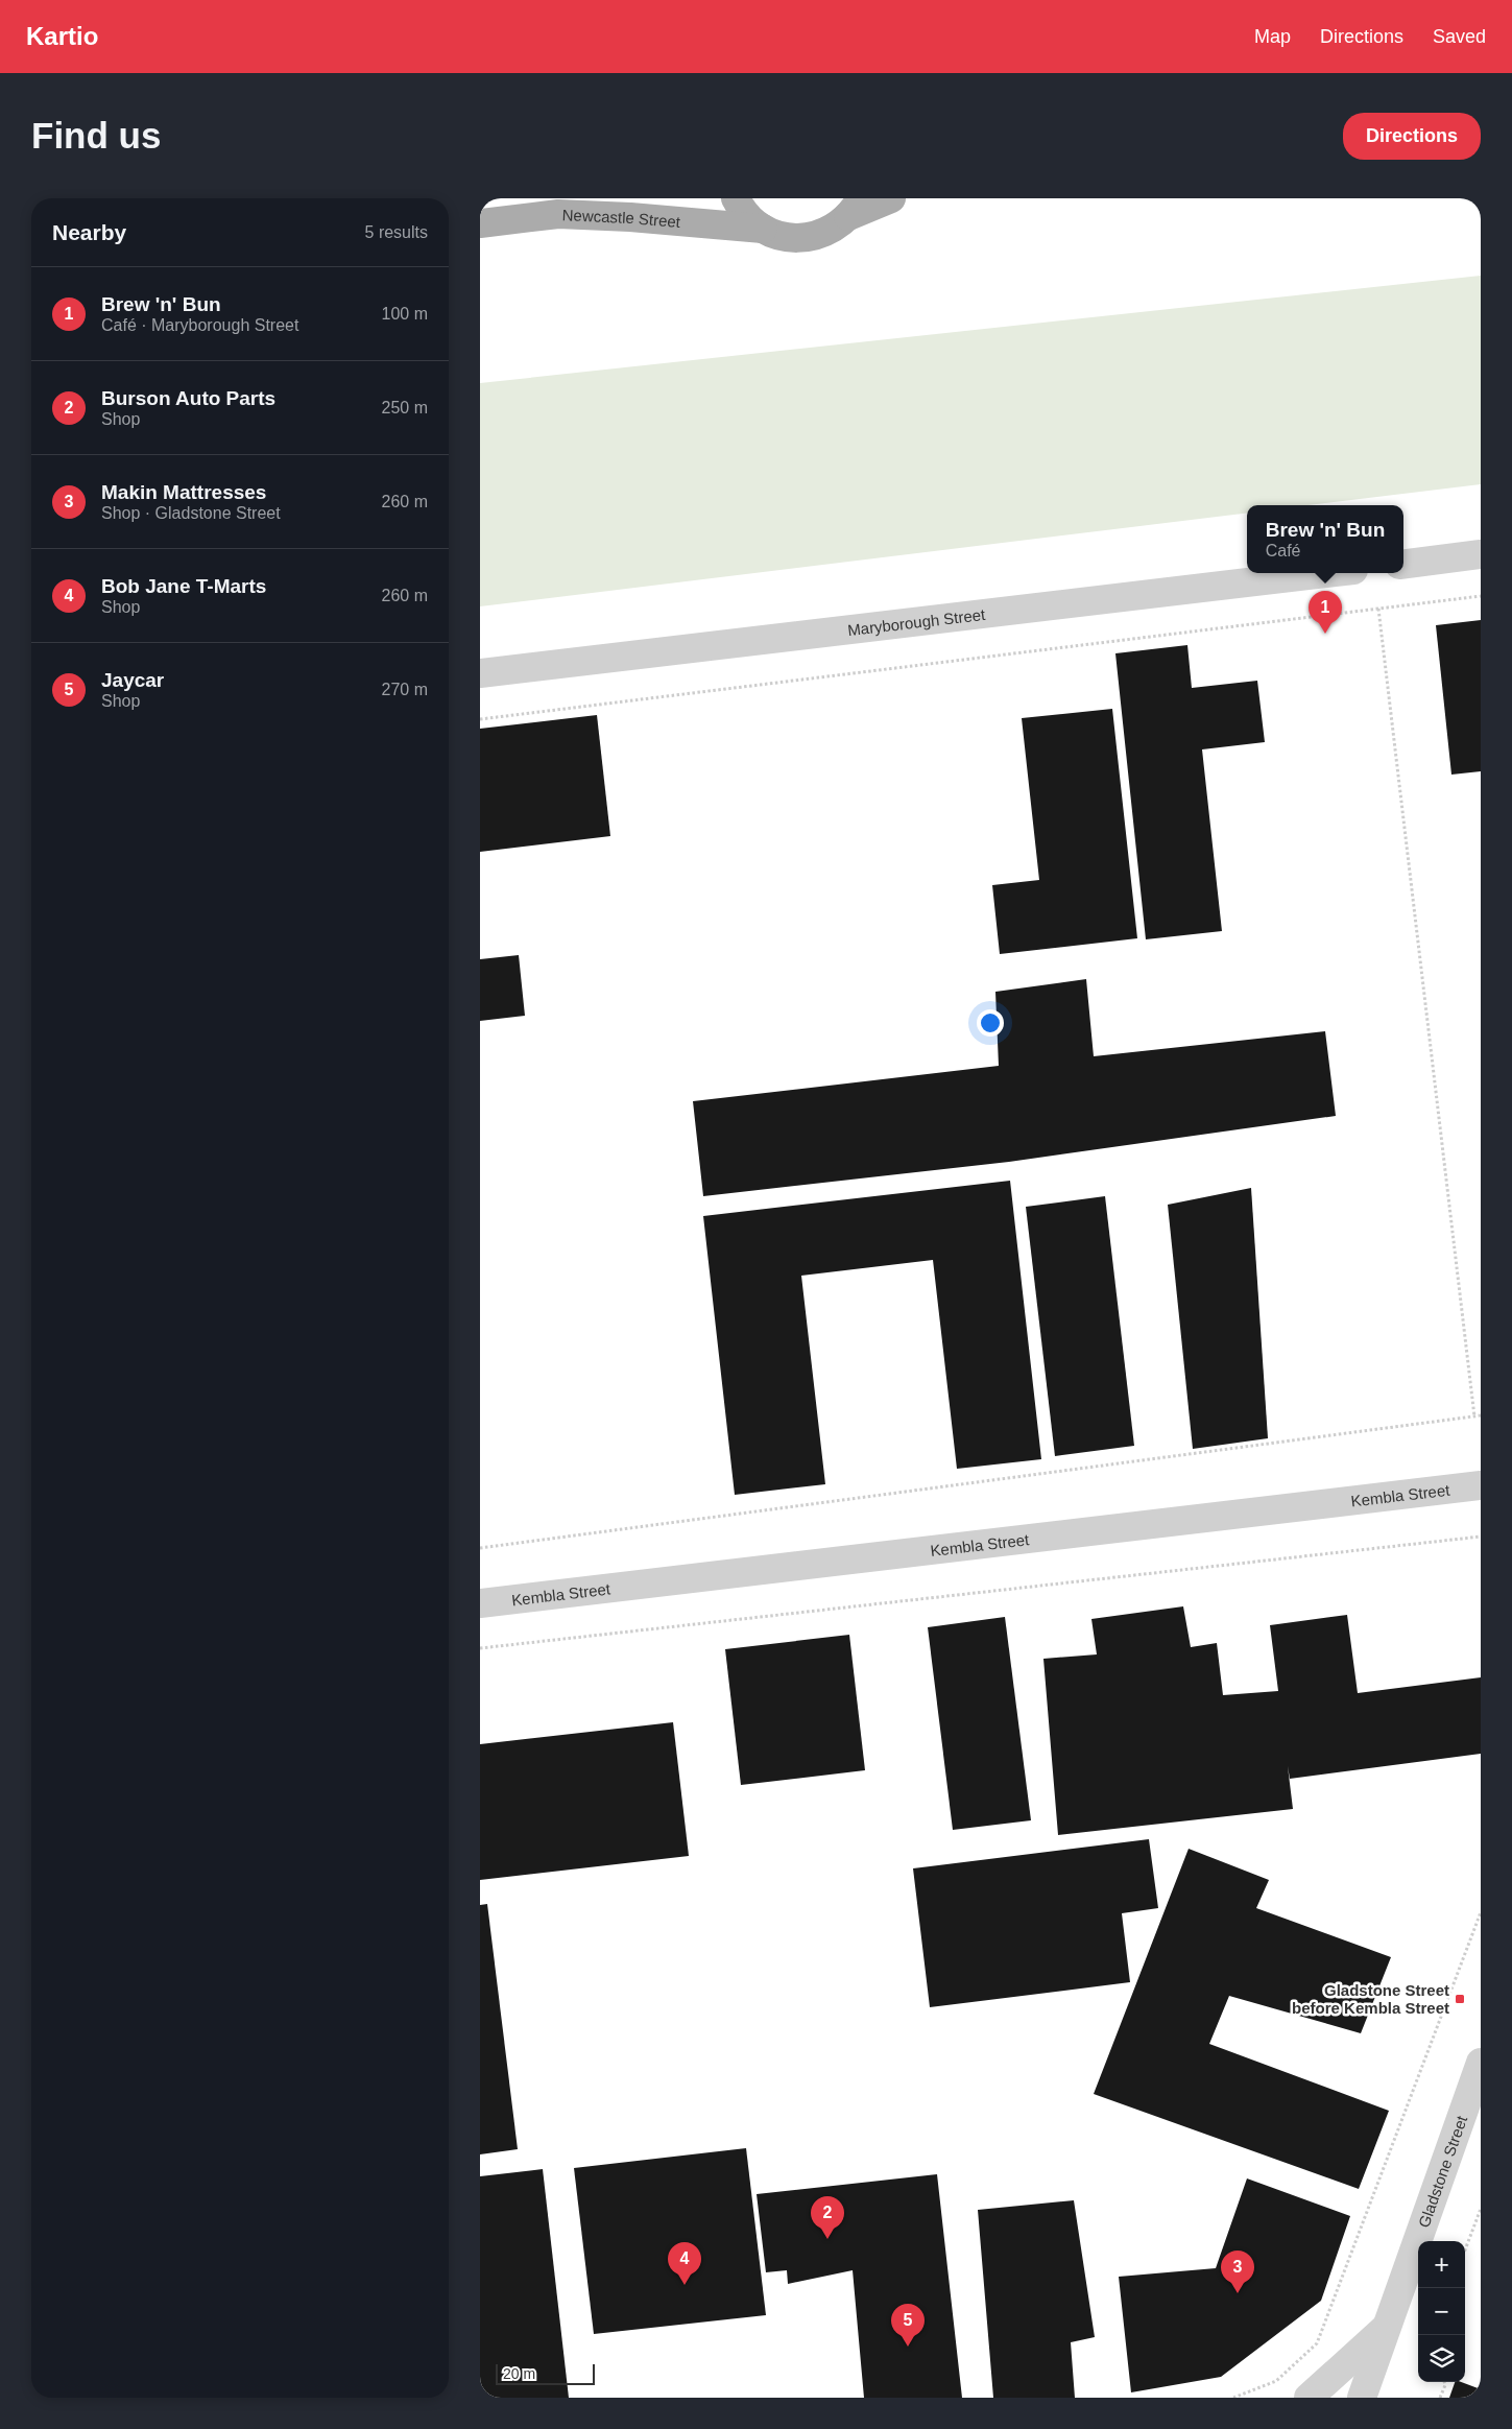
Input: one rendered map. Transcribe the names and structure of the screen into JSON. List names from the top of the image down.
{
  "streets": {
    "main road": ["Newcastle Street"],
    "street": ["Maryborough Street", "Kembla Street", "Gladstone Street"]
  },
  "places": {
    "transit": ["Gladstone Street before Kembla Street"]
  },
  "scale_bar": "20 m",
  "page": {
    "header": "Kartio",
    "nav": ["Map", "Directions", "Saved"],
    "buttons": "Directions",
    "title": "Find us",
    "heading": ["Nearby", "5 results"],
    "list": [
      {
        "mark": "1",
        "name": "Brew 'n' Bun",
        "note": "Café · Maryborough Street",
        "value": "100 m"
      },
      {
        "mark": "2",
        "name": "Burson Auto Parts",
        "note": "Shop",
        "value": "250 m"
      },
      {
        "mark": "3",
        "name": "Makin Mattresses",
        "note": "Shop · Gladstone Street",
        "value": "260 m"
      },
      {
        "mark": "4",
        "name": "Bob Jane T-Marts",
        "note": "Shop",
        "value": "260 m"
      },
      {
        "mark": "5",
        "name": "Jaycar",
        "note": "Shop",
        "value": "270 m"
      }
    ],
    "popup": ["Brew 'n' Bun", "Café"],
    "pins": [
      "1",
      "2",
      "4",
      "3",
      "5"
    ],
    "map_buttons": ["+", "−"],
    "scale": "20 m"
  }
}
